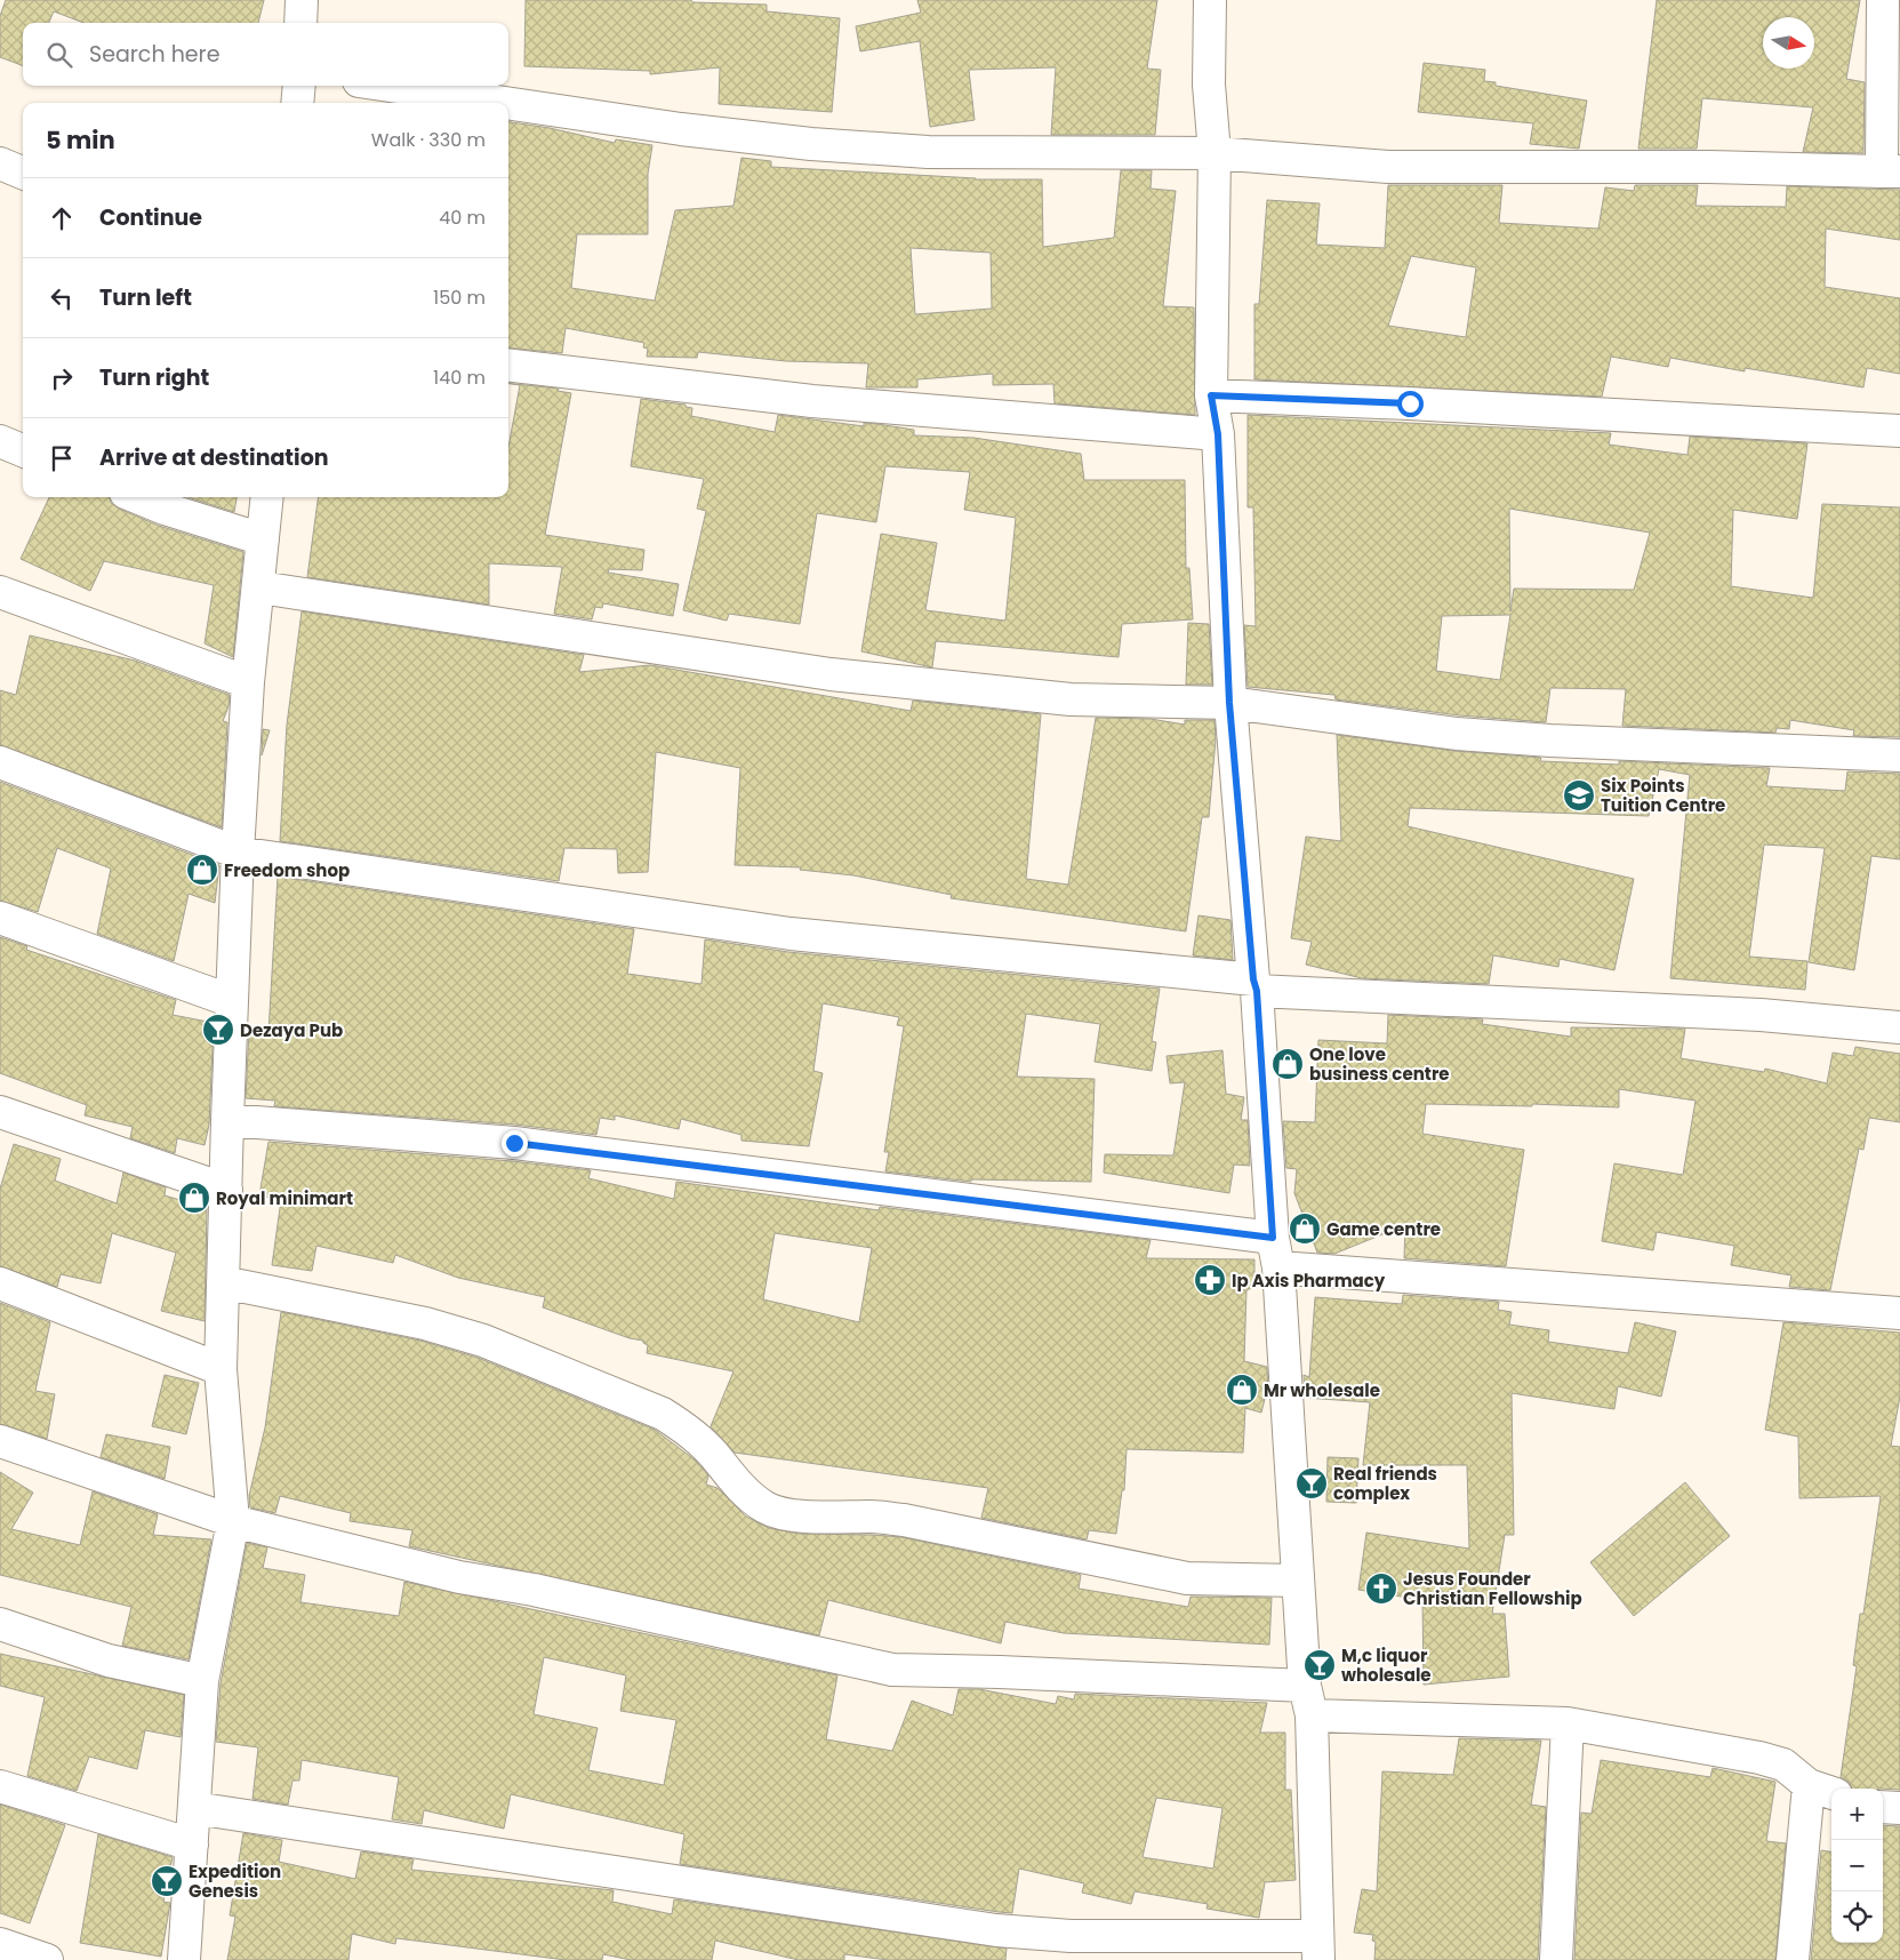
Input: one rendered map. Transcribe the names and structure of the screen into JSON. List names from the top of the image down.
{
  "places": {
    "school or university": ["Six Points Tuition Centre"],
    "shop": [
      "Freedom shop",
      "One love business centre",
      "Royal minimart",
      "Game centre",
      "Mr wholesale"
    ],
    "bar": [
      "Dezaya Pub",
      "Real friends complex",
      "M,c liquor wholesale",
      "Expedition Genesis"
    ],
    "pharmacy": ["Ip Axis Pharmacy"],
    "church": ["Jesus Founder Christian Fellowship"]
  },
  "north": "right",
  "page": {
    "search": "Search here",
    "heading": ["5 min", "Walk · 330 m"],
    "list": [
      ["Continue", "40 m"],
      ["Turn left", "150 m"],
      ["Turn right", "140 m"],
      "Arrive at destination"
    ],
    "map_buttons": ["+", "−"]
  }
}
